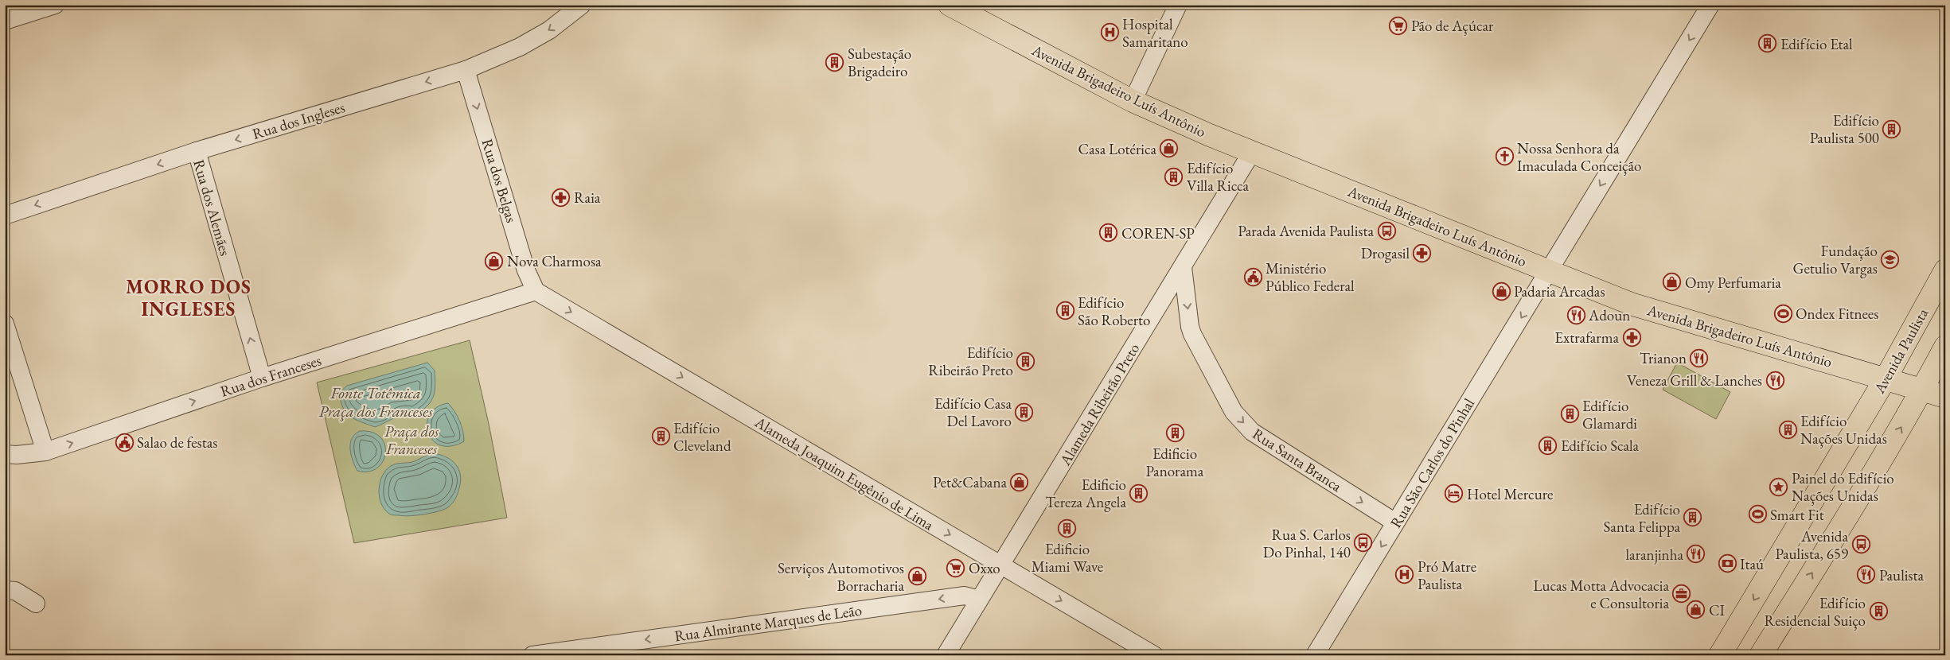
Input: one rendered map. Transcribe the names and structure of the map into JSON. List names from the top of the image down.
{
  "streets": {
    "main road": ["Avenida Brigadeiro Luís Antônio", "Avenida Paulista"],
    "street": [
      "Rua dos Ingleses",
      "Rua dos Belgas",
      "Rua dos Alemães",
      "Rua dos Franceses",
      "Alameda Ribeirão Preto",
      "Rua Santa Branca",
      "Rua São Carlos do Pinhal",
      "Alameda Joaquim Eugênio de Lima",
      "Rua Almirante Marques de Leão"
    ]
  },
  "crossings": [
    ["Avenida Brigadeiro Luís Antônio", "Avenida Paulista"],
    ["Avenida Brigadeiro Luís Antônio", "Alameda Ribeirão Preto"],
    ["Avenida Brigadeiro Luís Antônio", "Rua São Carlos do Pinhal"],
    ["Rua dos Ingleses", "Rua dos Belgas"],
    ["Rua dos Ingleses", "Rua dos Alemães"],
    ["Rua dos Belgas", "Rua dos Franceses"],
    ["Rua dos Belgas", "Alameda Joaquim Eugênio de Lima"],
    ["Rua dos Alemães", "Rua dos Franceses"],
    ["Rua dos Franceses", "Alameda Joaquim Eugênio de Lima"],
    ["Alameda Ribeirão Preto", "Rua Santa Branca"],
    ["Alameda Ribeirão Preto", "Alameda Joaquim Eugênio de Lima"],
    ["Alameda Ribeirão Preto", "Rua Almirante Marques de Leão"],
    ["Rua Santa Branca", "Rua São Carlos do Pinhal"]
  ],
  "one_way": [
    "Rua dos Ingleses",
    "Rua dos Belgas",
    "Rua dos Alemães",
    "Rua dos Franceses",
    "Rua Santa Branca",
    "Rua São Carlos do Pinhal",
    "Alameda Joaquim Eugênio de Lima",
    "Rua Almirante Marques de Leão"
  ],
  "districts": ["MORRO DOS INGLESES"],
  "water": ["Fonte Totêmica Praça dos Franceses"],
  "parks": ["Praça dos Franceses"],
  "places": {
    "supermarket": ["Pão de Açúcar", "Oxxo"],
    "hospital": ["Hospital Samaritano", "Pró Matre Paulista"],
    "building": [
      "Edifício Etal",
      "Subestação Brigadeiro",
      "Edifício Paulista 500",
      "Edifício Villa Ricca",
      "COREN-SP",
      "Edifício São Roberto",
      "Edifício Ribeirão Preto",
      "Edifício Casa Del Lavoro",
      "Edifício Glamardi",
      "Edifício Nações Unidas",
      "Edificio Panorama",
      "Edifício Cleveland",
      "Edifício Scala",
      "Edificio Tereza Angela",
      "Edifício Santa Felippa",
      "Edificio Miami Wave",
      "Edifício Residencial Suiço"
    ],
    "shop": [
      "Casa Lotérica",
      "Nova Charmosa",
      "Omy Perfumaria",
      "Padaria Arcadas",
      "Pet&Cabana",
      "Serviços Automotivos Borracharia",
      "CI"
    ],
    "church": ["Nossa Senhora da Imaculada Conceição"],
    "pharmacy": ["Raia", "Drogasil", "Extrafarma"],
    "bus stop": ["Parada Avenida Paulista", "Rua S. Carlos Do Pinhal, 140", "Avenida Paulista, 659"],
    "school or university": ["Fundação Getulio Vargas"],
    "public building": ["Ministério Público Federal", "Salao de festas"],
    "sports": ["Ondex Fitnees", "Smart Fit"],
    "restaurant": [
      "Adoun",
      "Trianon",
      "Veneza Grill & Lanches",
      "laranjinha",
      "Paulista"
    ],
    "place": ["Painel do Edifício Nações Unidas"],
    "hotel": ["Hotel Mercure"],
    "bank": ["Itaú"],
    "office": ["Lucas Motta Advocacia e Consultoria"]
  }
}
